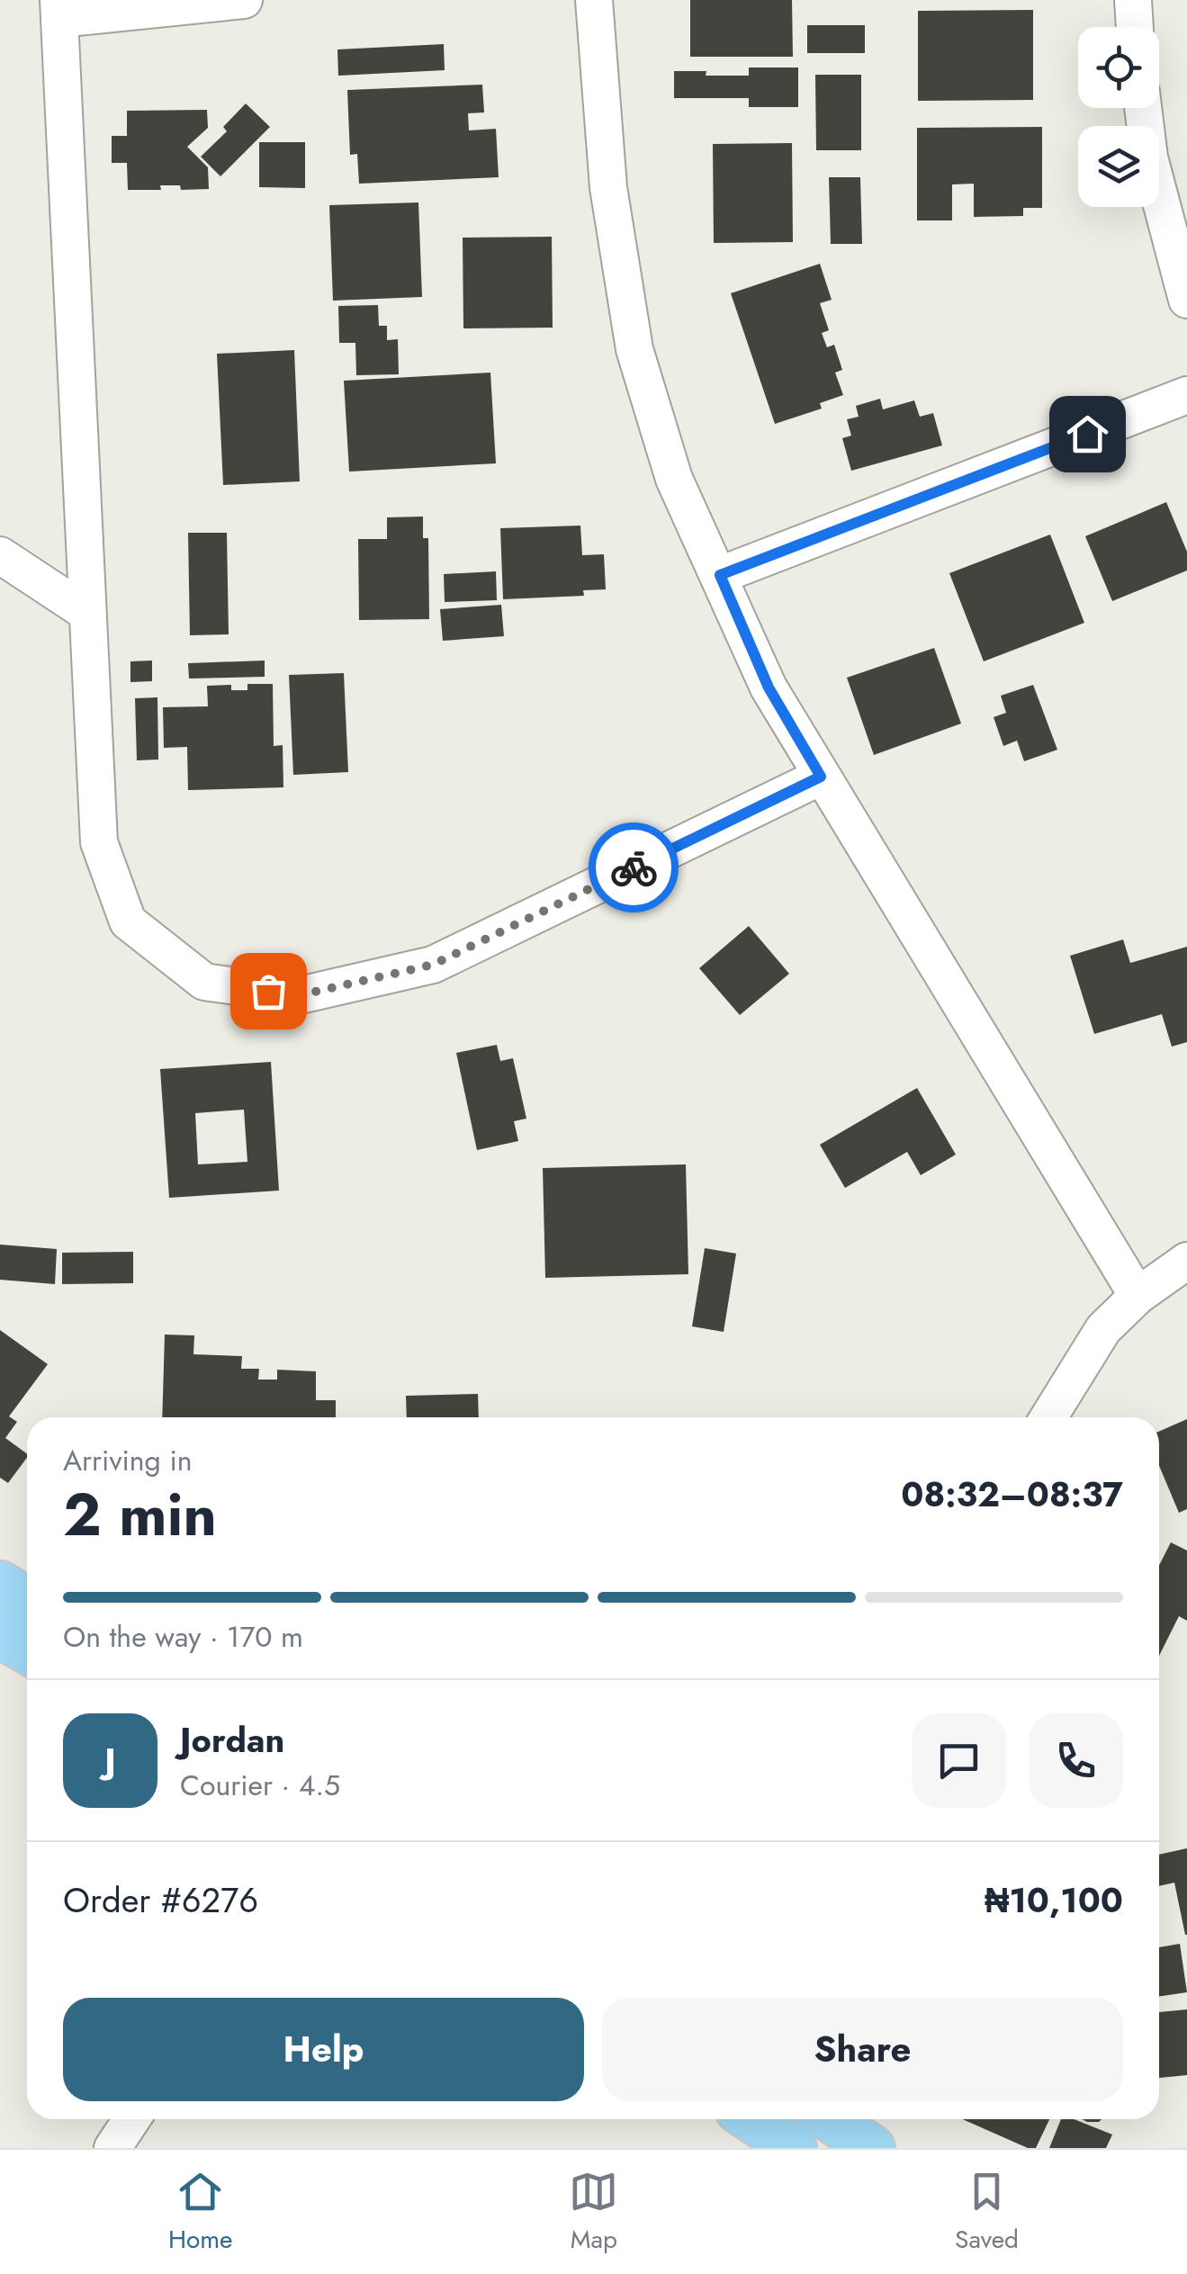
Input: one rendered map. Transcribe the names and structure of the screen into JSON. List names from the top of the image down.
{
  "page": {
    "heading": ["2 min", "Arriving in", "08:32–08:37"],
    "panel": [
      "Jordan",
      "Courier · 4.5",
      "Order #6276",
      "₦10,100"
    ],
    "bar": "On the way · 170 m",
    "round": "J",
    "buttons": ["Help", "Share"],
    "tabs": ["Home", "Map", "Saved"]
  }
}
